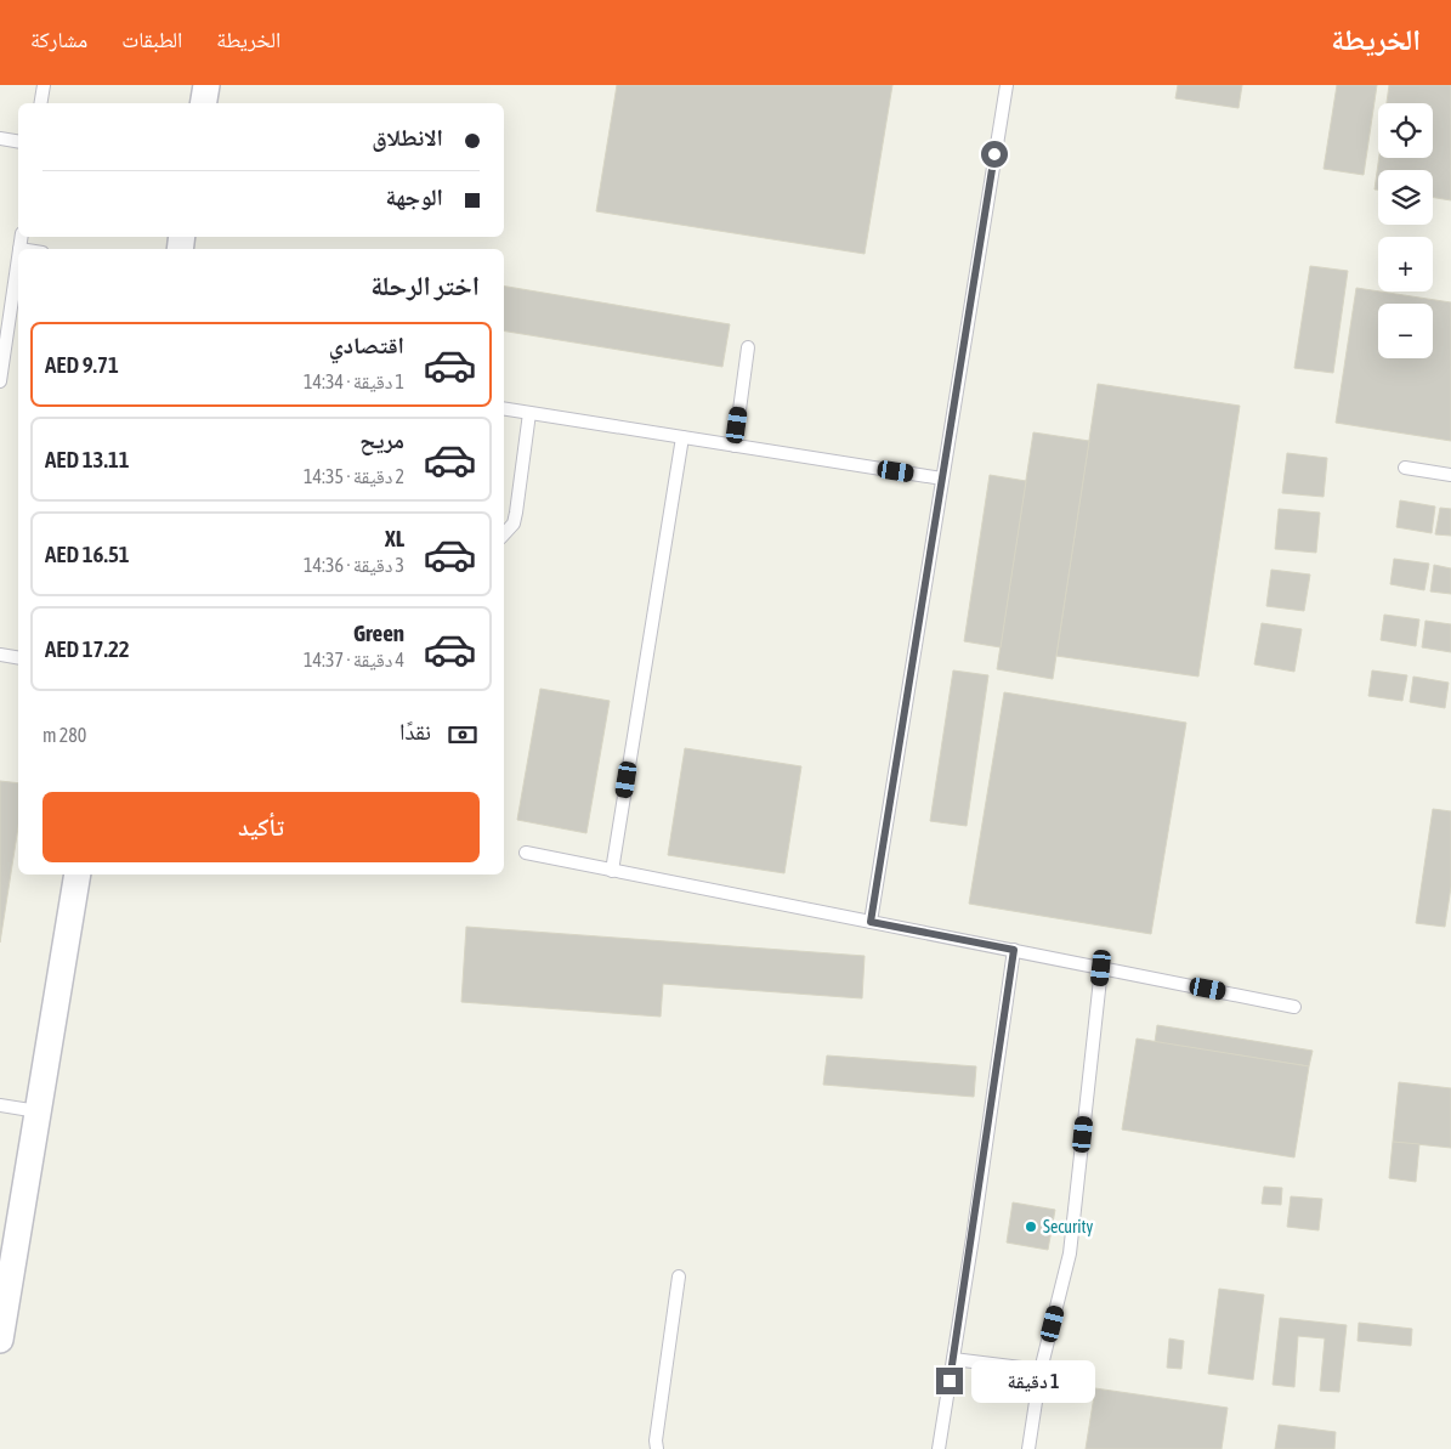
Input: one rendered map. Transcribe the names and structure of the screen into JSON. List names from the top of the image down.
{
  "places": ["Security"],
  "page": {
    "header": "الخريطة",
    "nav": ["الخريطة", "الطبقات", "مشاركة"],
    "map_buttons": ["+", "−"],
    "banner": ["الانطلاق", "الوجهة"],
    "heading": "اختر الرحلة",
    "list": [
      {
        "name": "اقتصادي",
        "note": "1 دقيقة · 14:34",
        "value": "AED 9.71"
      },
      {
        "name": "مريح",
        "note": "2 دقيقة · 14:35",
        "value": "AED 13.11"
      },
      {
        "name": "XL",
        "note": "3 دقيقة · 14:36",
        "value": "AED 16.51"
      },
      {
        "name": "Green",
        "note": "4 دقيقة · 14:37",
        "value": "AED 17.22"
      }
    ],
    "pay": ["نقدًا", "280 m"],
    "buttons": "تأكيد",
    "bubble": "1 دقيقة"
  }
}
